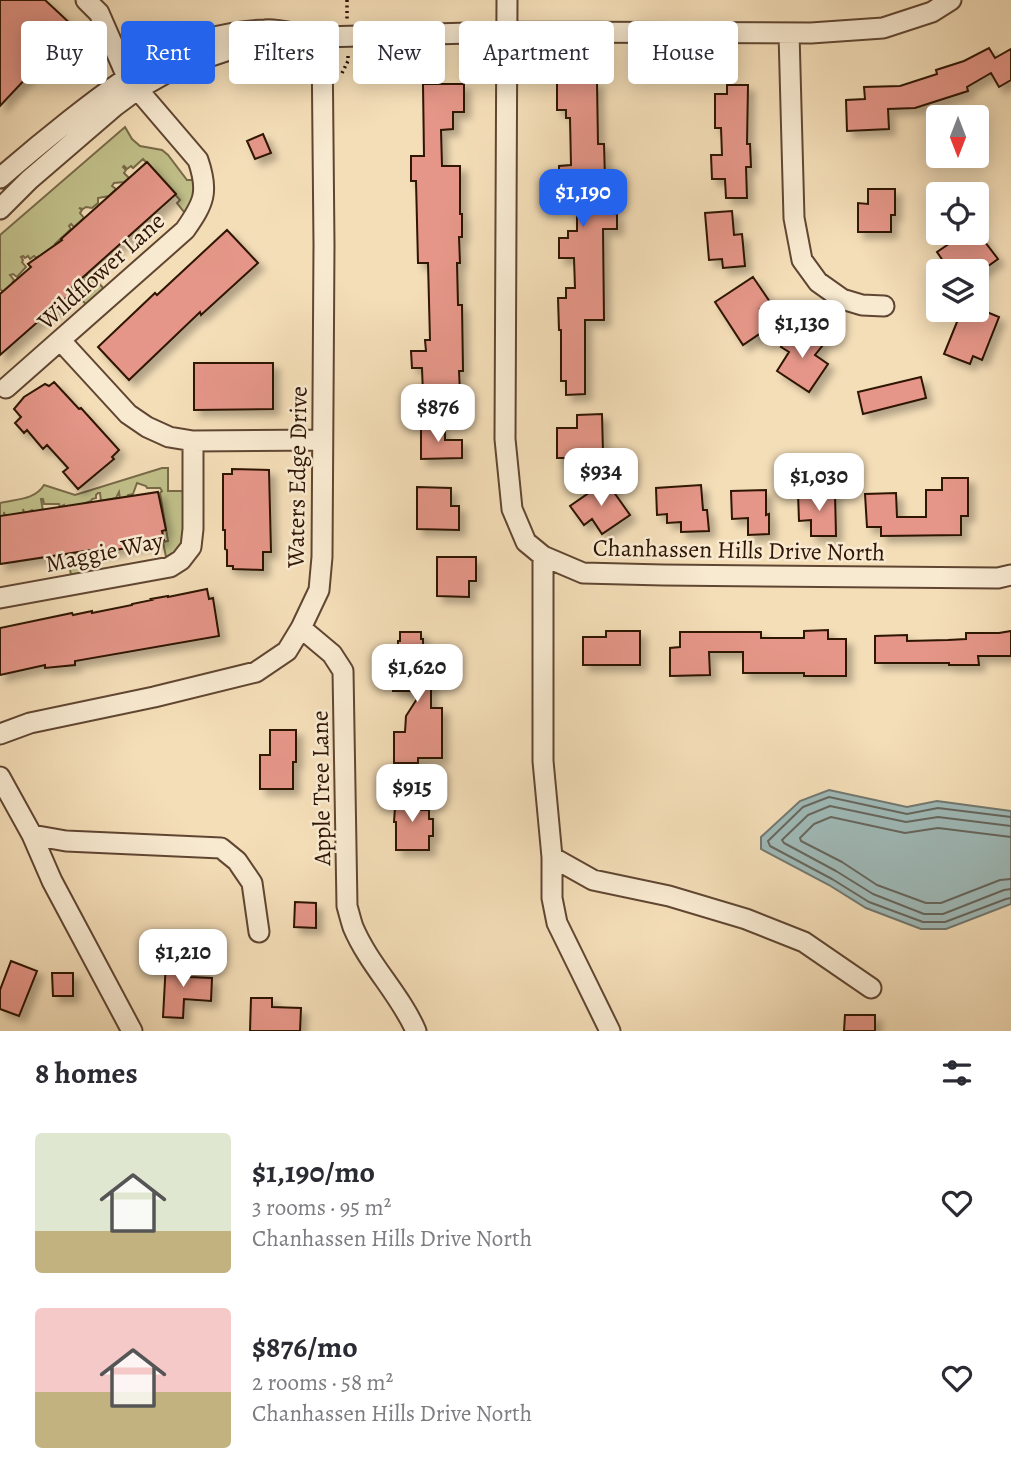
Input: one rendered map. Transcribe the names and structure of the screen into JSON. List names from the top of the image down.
{
  "streets": {
    "street": [
      "Wildflower Lane",
      "Waters Edge Drive",
      "Chanhassen Hills Drive North",
      "Maggie Way",
      "Apple Tree Lane"
    ]
  },
  "crossings": [
    ["Waters Edge Drive", "Apple Tree Lane"]
  ],
  "north": "bottom",
  "page": {
    "chip": [
      "Buy",
      "Rent",
      "Filters",
      "New",
      "Apartment",
      "House"
    ],
    "price": [
      "$1,190",
      "$1,130",
      "$876",
      "$934",
      "$1,030",
      "$1,620",
      "$915",
      "$1,210"
    ],
    "heading": "8 homes",
    "list": [
      {
        "name": "$1,190/mo",
        "note": "3 rooms · 95 m² · Chanhassen Hills Drive North"
      },
      {
        "name": "$876/mo",
        "note": "2 rooms · 58 m² · Chanhassen Hills Drive North"
      }
    ]
  }
}
